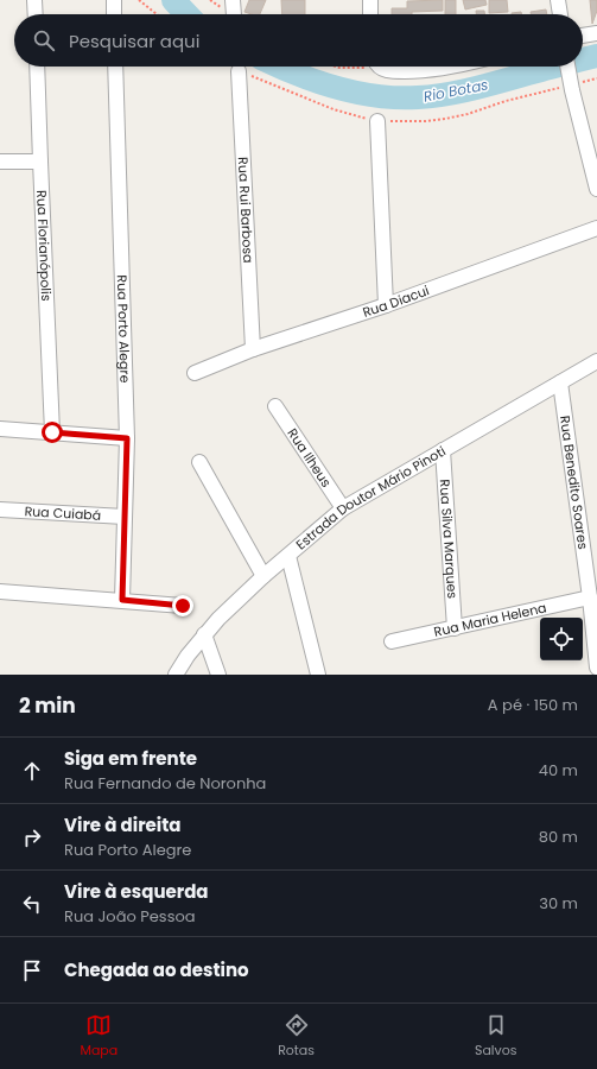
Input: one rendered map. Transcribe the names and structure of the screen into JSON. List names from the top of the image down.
{
  "streets": {
    "street": [
      "Rua Rui Barbosa",
      "Rua Florianópolis",
      "Rua Diacui",
      "Rua Porto Alegre",
      "Rua Ilheus",
      "Rua Benedito Soares",
      "Estrada Doutor Mário Pinoti",
      "Rua Cuiabá",
      "Rua Silva Marques",
      "Rua Maria Helena"
    ]
  },
  "crossings": [
    ["Rua Rui Barbosa", "Rua Diacui"],
    ["Rua Porto Alegre", "Rua Cuiabá"],
    ["Rua Ilheus", "Estrada Doutor Mário Pinoti"],
    ["Rua Benedito Soares", "Estrada Doutor Mário Pinoti"],
    ["Rua Benedito Soares", "Rua Maria Helena"],
    ["Estrada Doutor Mário Pinoti", "Rua Silva Marques"],
    ["Rua Silva Marques", "Rua Maria Helena"]
  ],
  "water": ["Rio Botas"],
  "page": {
    "search": "Pesquisar aqui",
    "heading": ["2 min", "A pé · 150 m"],
    "list": [
      ["Siga em frente", "Rua Fernando de Noronha", "40 m"],
      ["Vire à direita", "Rua Porto Alegre", "80 m"],
      ["Vire à esquerda", "Rua João Pessoa", "30 m"],
      "Chegada ao destino"
    ],
    "nav": ["Mapa", "Rotas", "Salvos"]
  }
}
